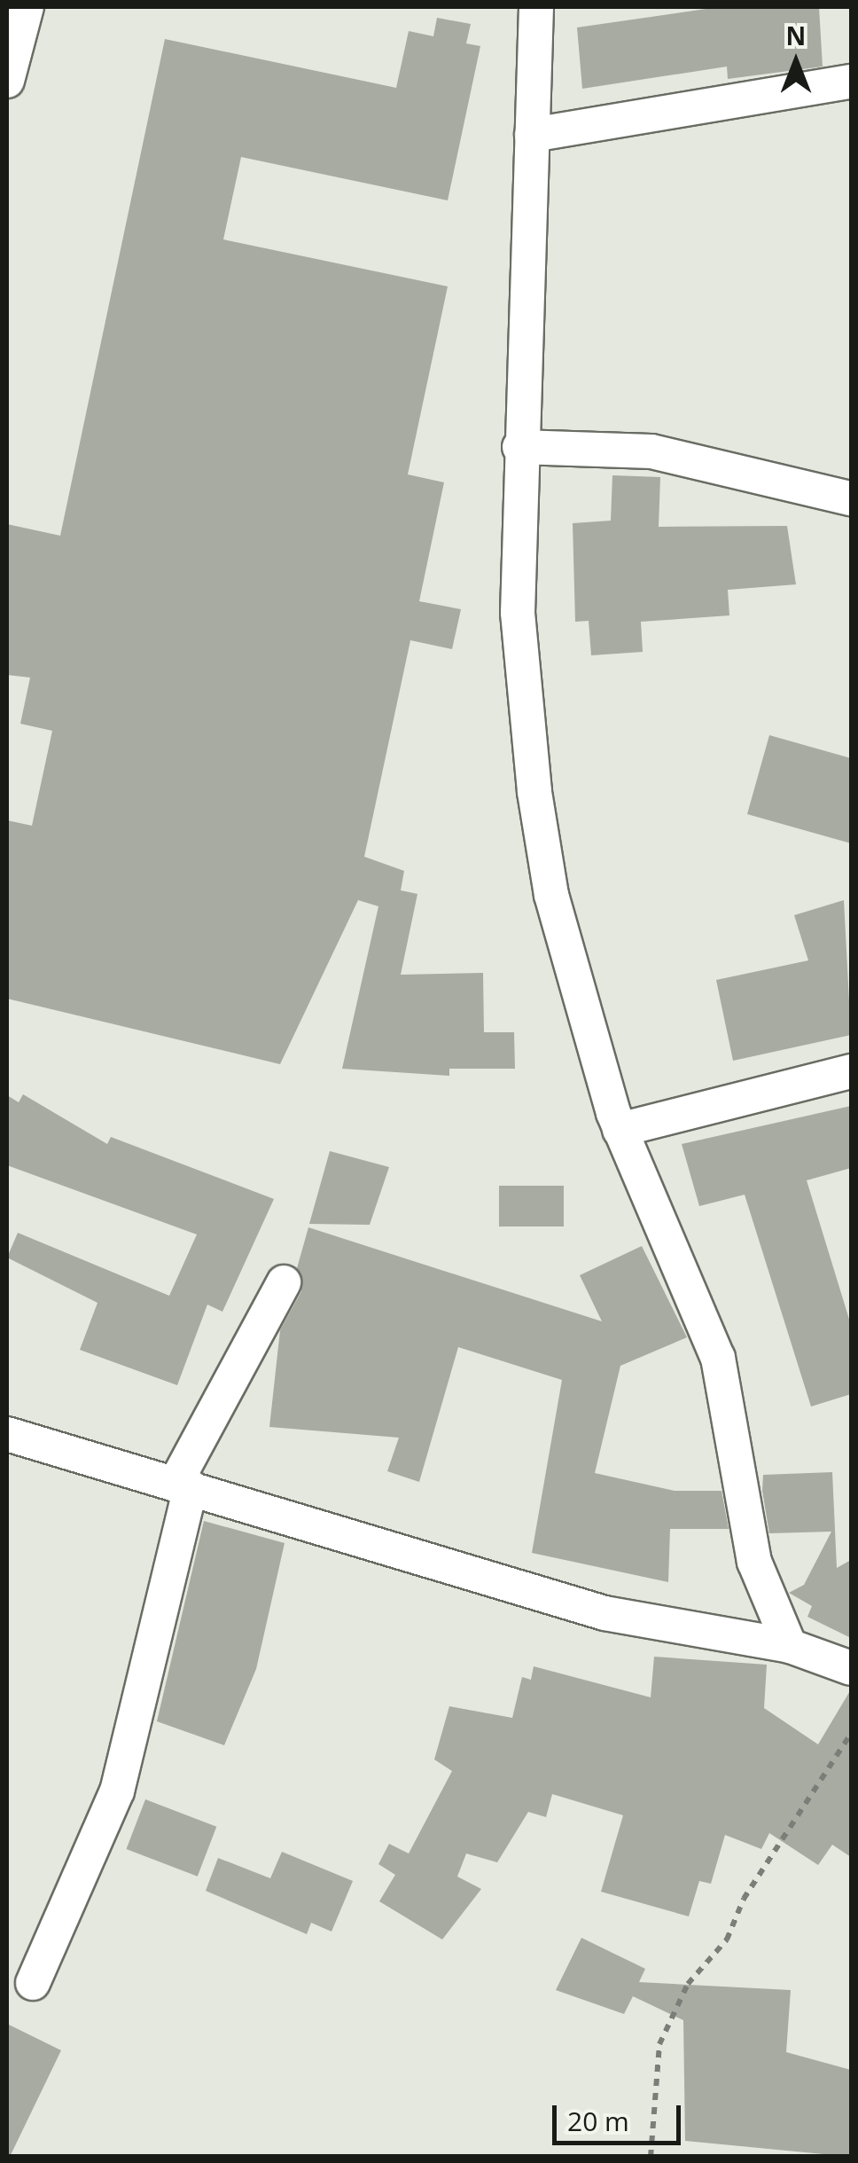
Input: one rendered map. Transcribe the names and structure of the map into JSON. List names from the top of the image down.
{
  "scale_bar": "20 m",
  "north": "top"
}
